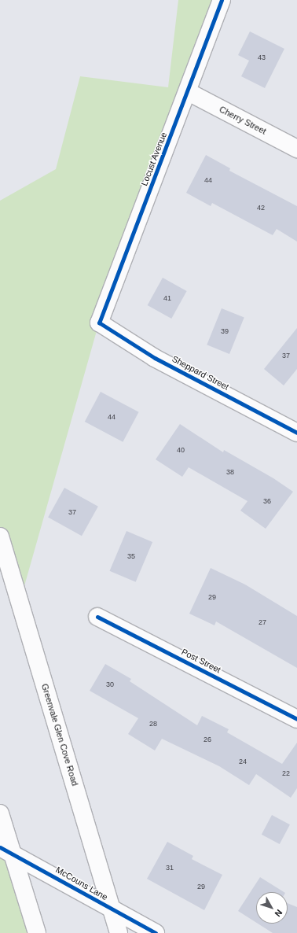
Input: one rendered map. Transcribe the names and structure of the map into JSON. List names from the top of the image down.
{
  "streets": {
    "street": [
      "Cherry Street",
      "Locust Avenue",
      "Sheppard Street",
      "Post Street",
      "Greenvale Glen Cove Road",
      "McCouns Lane"
    ]
  },
  "crossings": [
    ["Cherry Street", "Locust Avenue"],
    ["Locust Avenue", "Sheppard Street"],
    ["Greenvale Glen Cove Road", "McCouns Lane"]
  ],
  "house_numbers": [
    "43",
    "44",
    "42",
    "41",
    "39",
    "37",
    "44",
    "40",
    "38",
    "36",
    "37",
    "35",
    "29",
    "27",
    "30",
    "28",
    "26",
    "24",
    "22",
    "31",
    "29"
  ],
  "north": "bottom right"
}
